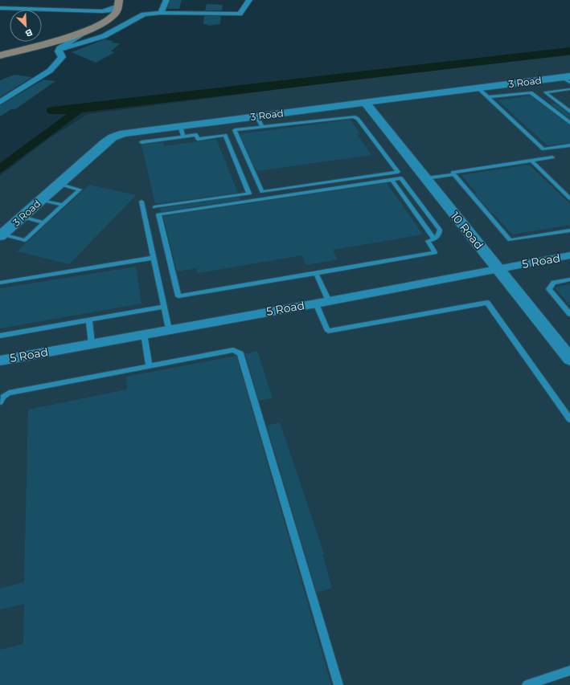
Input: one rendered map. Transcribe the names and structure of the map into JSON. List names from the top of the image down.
{
  "streets": {
    "street": ["3 Road", "10 Road", "5 Road"]
  },
  "crossings": [
    ["3 Road", "10 Road"],
    ["10 Road", "5 Road"]
  ],
  "north": "bottom right"
}
